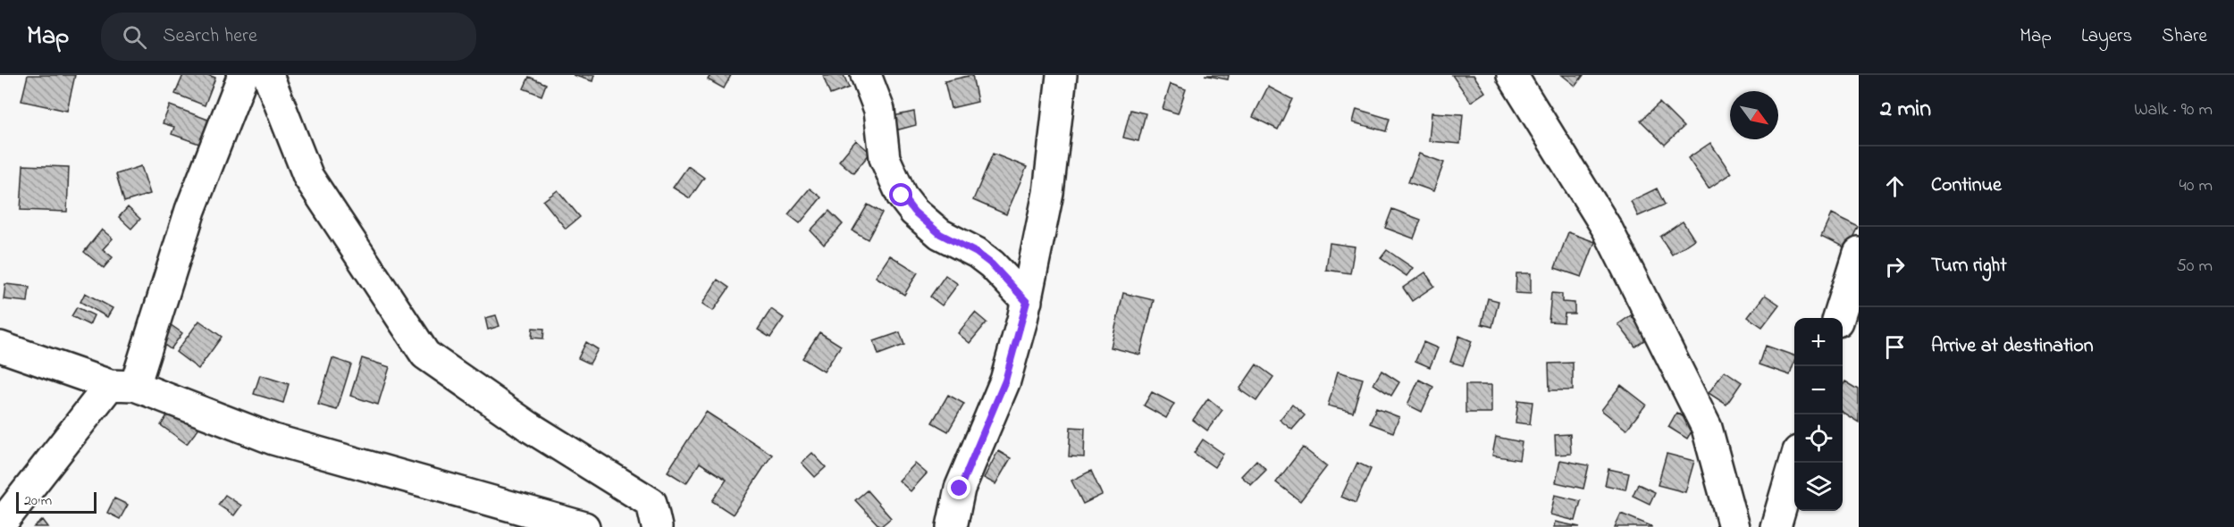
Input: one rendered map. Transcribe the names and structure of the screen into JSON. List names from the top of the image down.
{
  "scale_bar": "20 m",
  "north": "bottom right",
  "page": {
    "header": "Map",
    "search": "Search here",
    "nav": ["Map", "Layers", "Share"],
    "heading": ["2 min", "Walk · 90 m"],
    "list": [
      ["Continue", "40 m"],
      ["Turn right", "50 m"],
      "Arrive at destination"
    ],
    "map_buttons": ["+", "−"],
    "scale": "20 m"
  }
}
